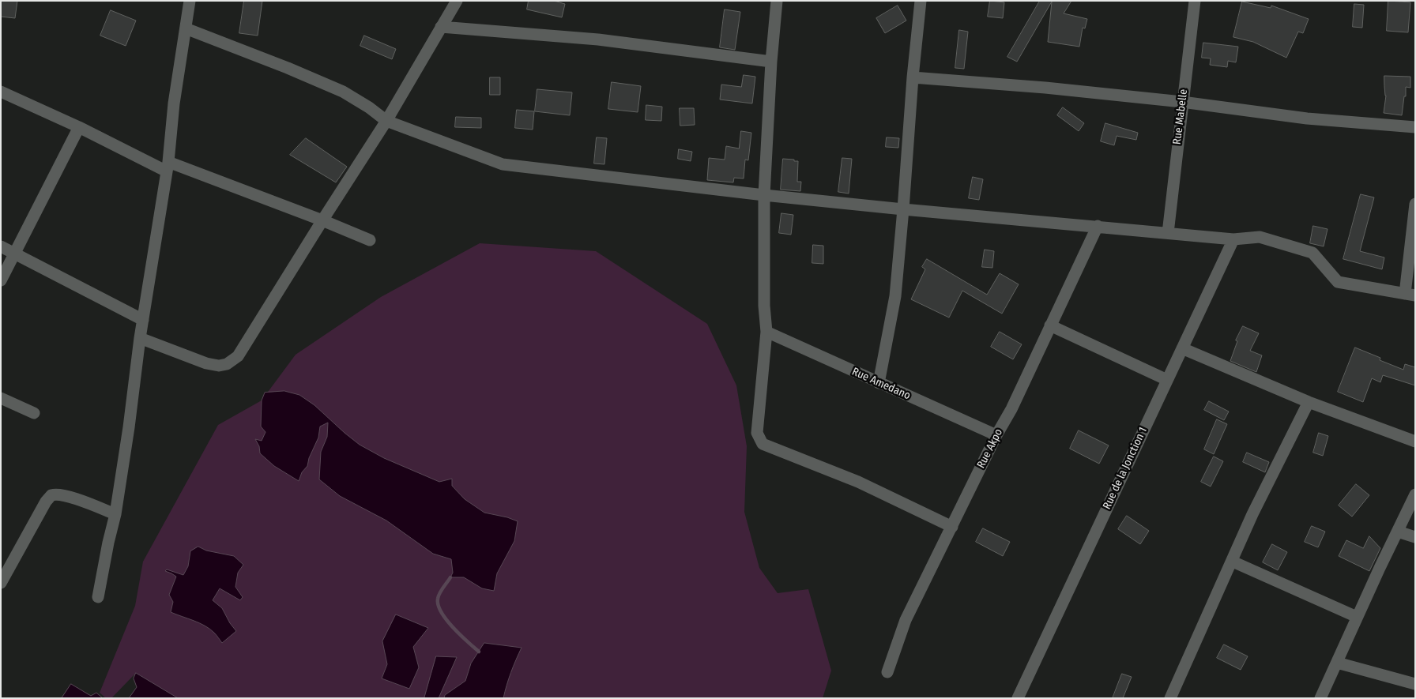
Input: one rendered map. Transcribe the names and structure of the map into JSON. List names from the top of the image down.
{
  "streets": {
    "street": [
      "Rue Mabelle",
      "Rue Amedano",
      "Rue Akpo",
      "Rue de la Jonction 1"
    ]
  },
  "crossings": [
    ["Rue Amedano", "Rue Akpo"]
  ]
}
